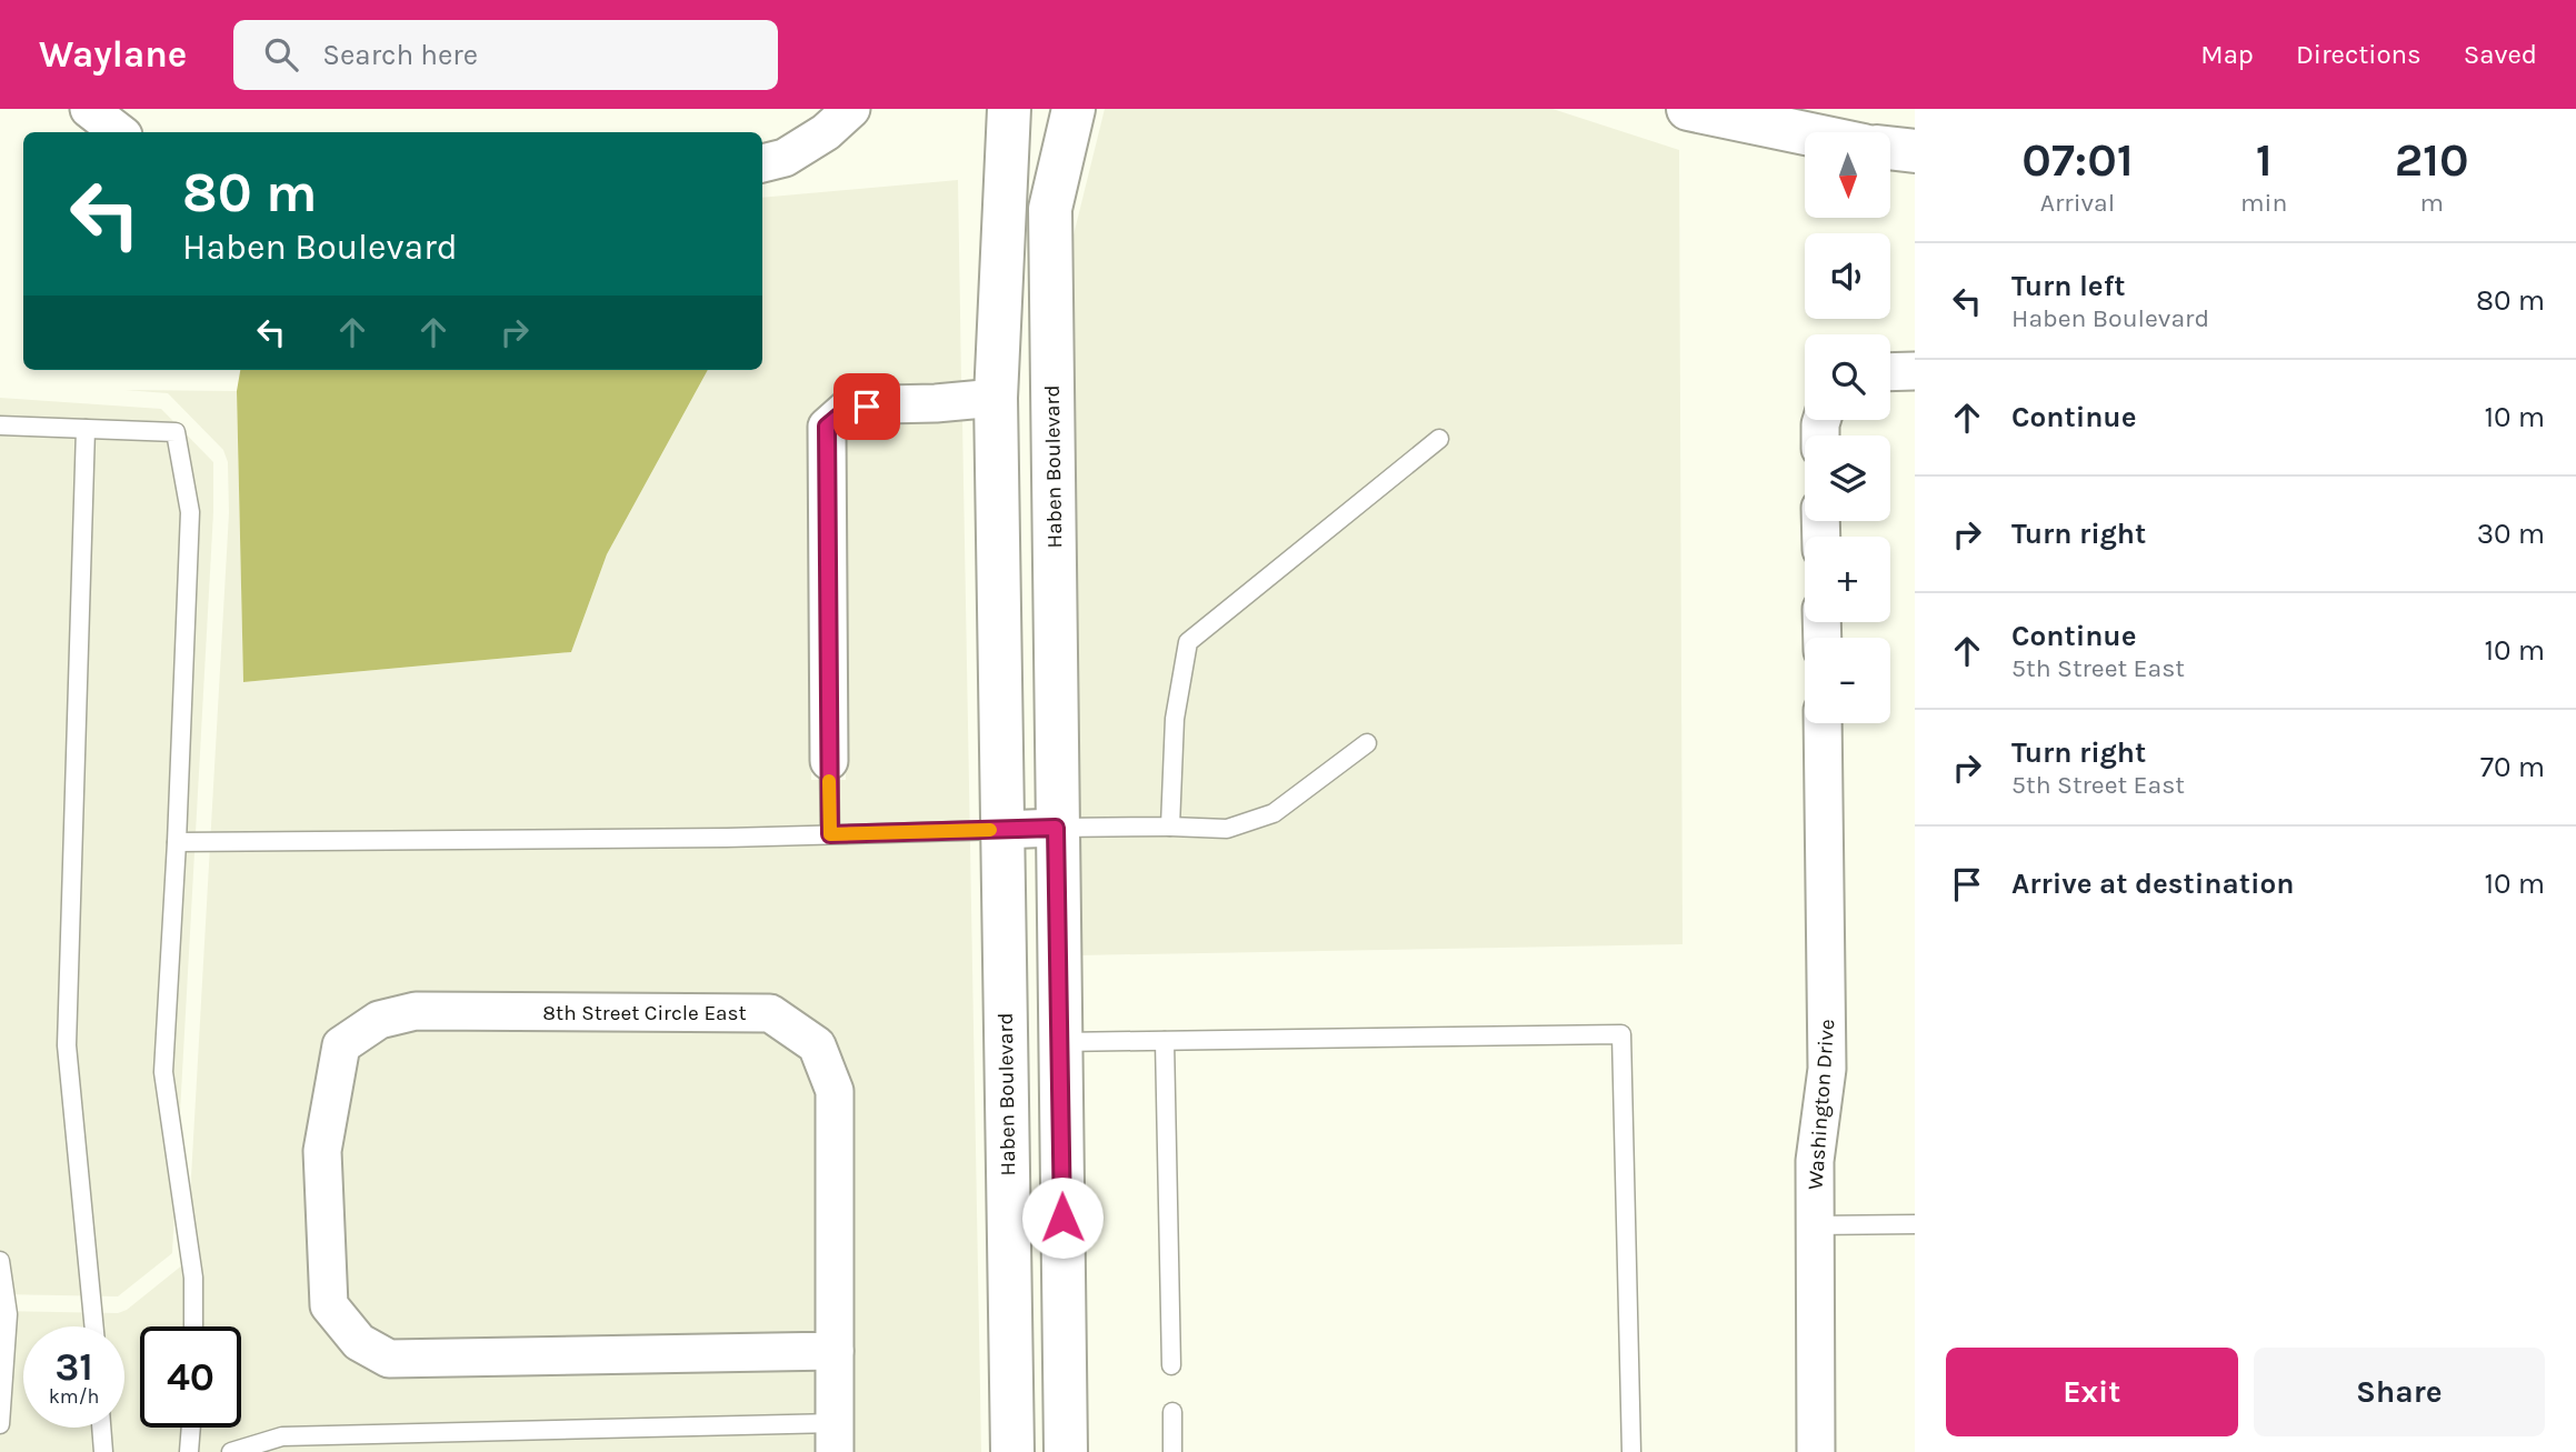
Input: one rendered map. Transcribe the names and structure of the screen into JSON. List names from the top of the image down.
{
  "streets": {
    "street": ["Haben Boulevard", "8th Street Circle East", "Washington Drive"]
  },
  "north": "bottom",
  "page": {
    "header": "Waylane",
    "search": "Search here",
    "nav": ["Map", "Directions", "Saved"],
    "eta": [
      "07:01",
      "Arrival",
      "1",
      "min",
      "210",
      "m"
    ],
    "map_buttons": ["+", "−"],
    "turn": ["80 m", "Haben Boulevard"],
    "list": [
      {
        "name": "Turn left",
        "note": "Haben Boulevard",
        "value": "80 m"
      },
      {
        "name": "Continue",
        "value": "10 m"
      },
      {
        "name": "Turn right",
        "value": "30 m"
      },
      {
        "name": "Continue",
        "note": "5th Street East",
        "value": "10 m"
      },
      {
        "name": "Turn right",
        "note": "5th Street East",
        "value": "70 m"
      },
      {
        "name": "Arrive at destination",
        "value": "10 m"
      }
    ],
    "speed": "31 km/h",
    "limit": "40",
    "buttons": ["Exit", "Share"]
  }
}
